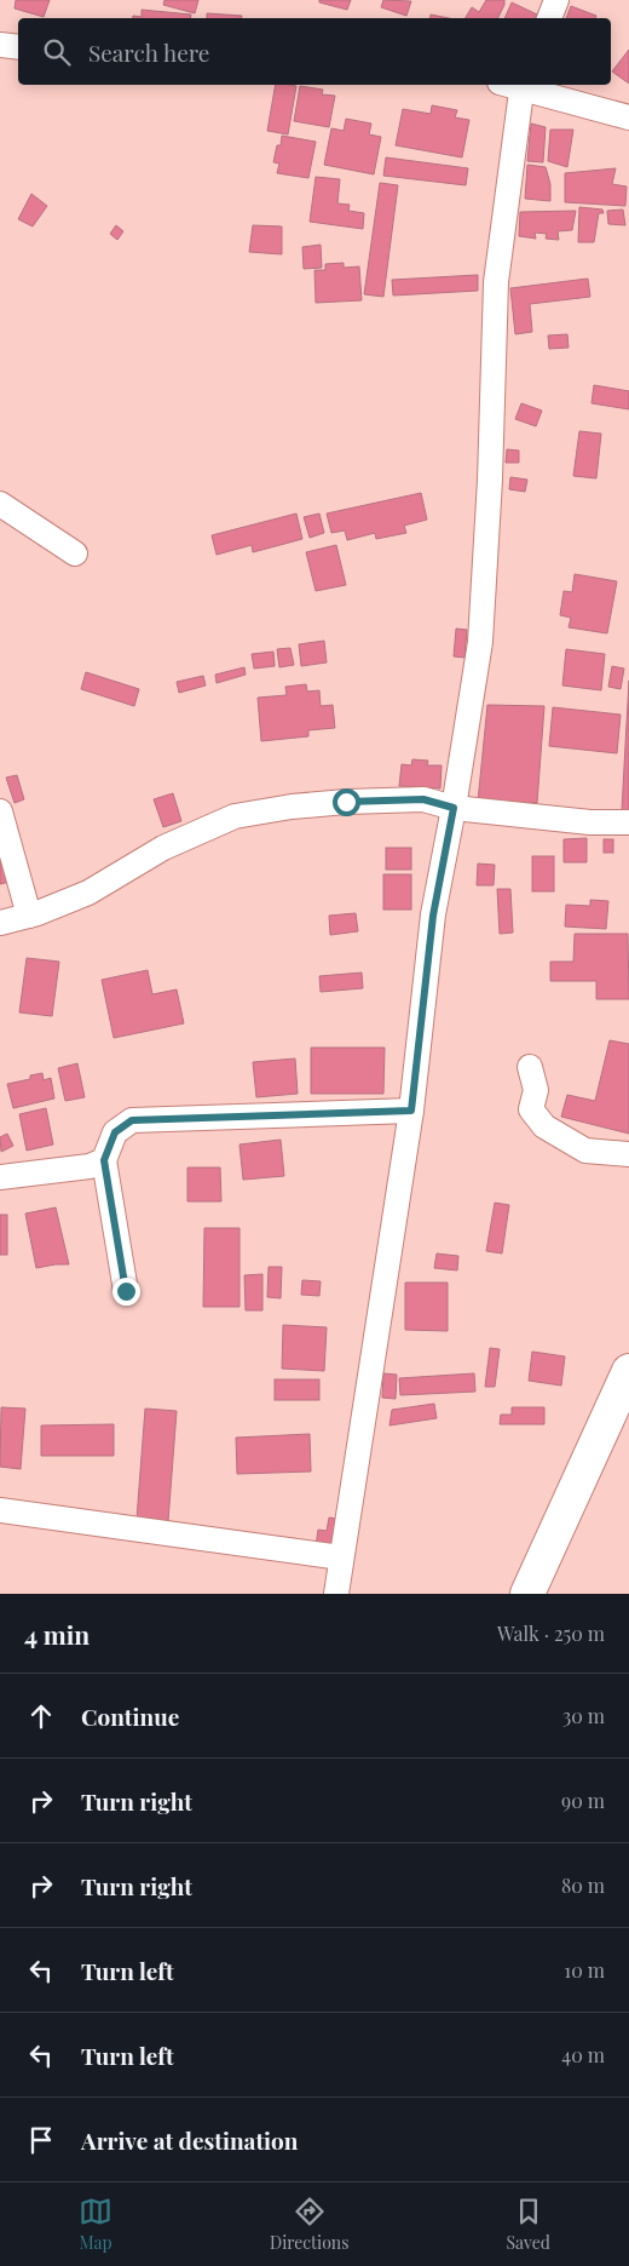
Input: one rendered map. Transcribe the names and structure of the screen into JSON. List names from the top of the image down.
{
  "page": {
    "search": "Search here",
    "heading": ["4 min", "Walk · 250 m"],
    "list": [
      ["Continue", "30 m"],
      ["Turn right", "90 m"],
      ["Turn right", "80 m"],
      ["Turn left", "10 m"],
      ["Turn left", "40 m"],
      "Arrive at destination"
    ],
    "nav": ["Map", "Directions", "Saved"]
  }
}
